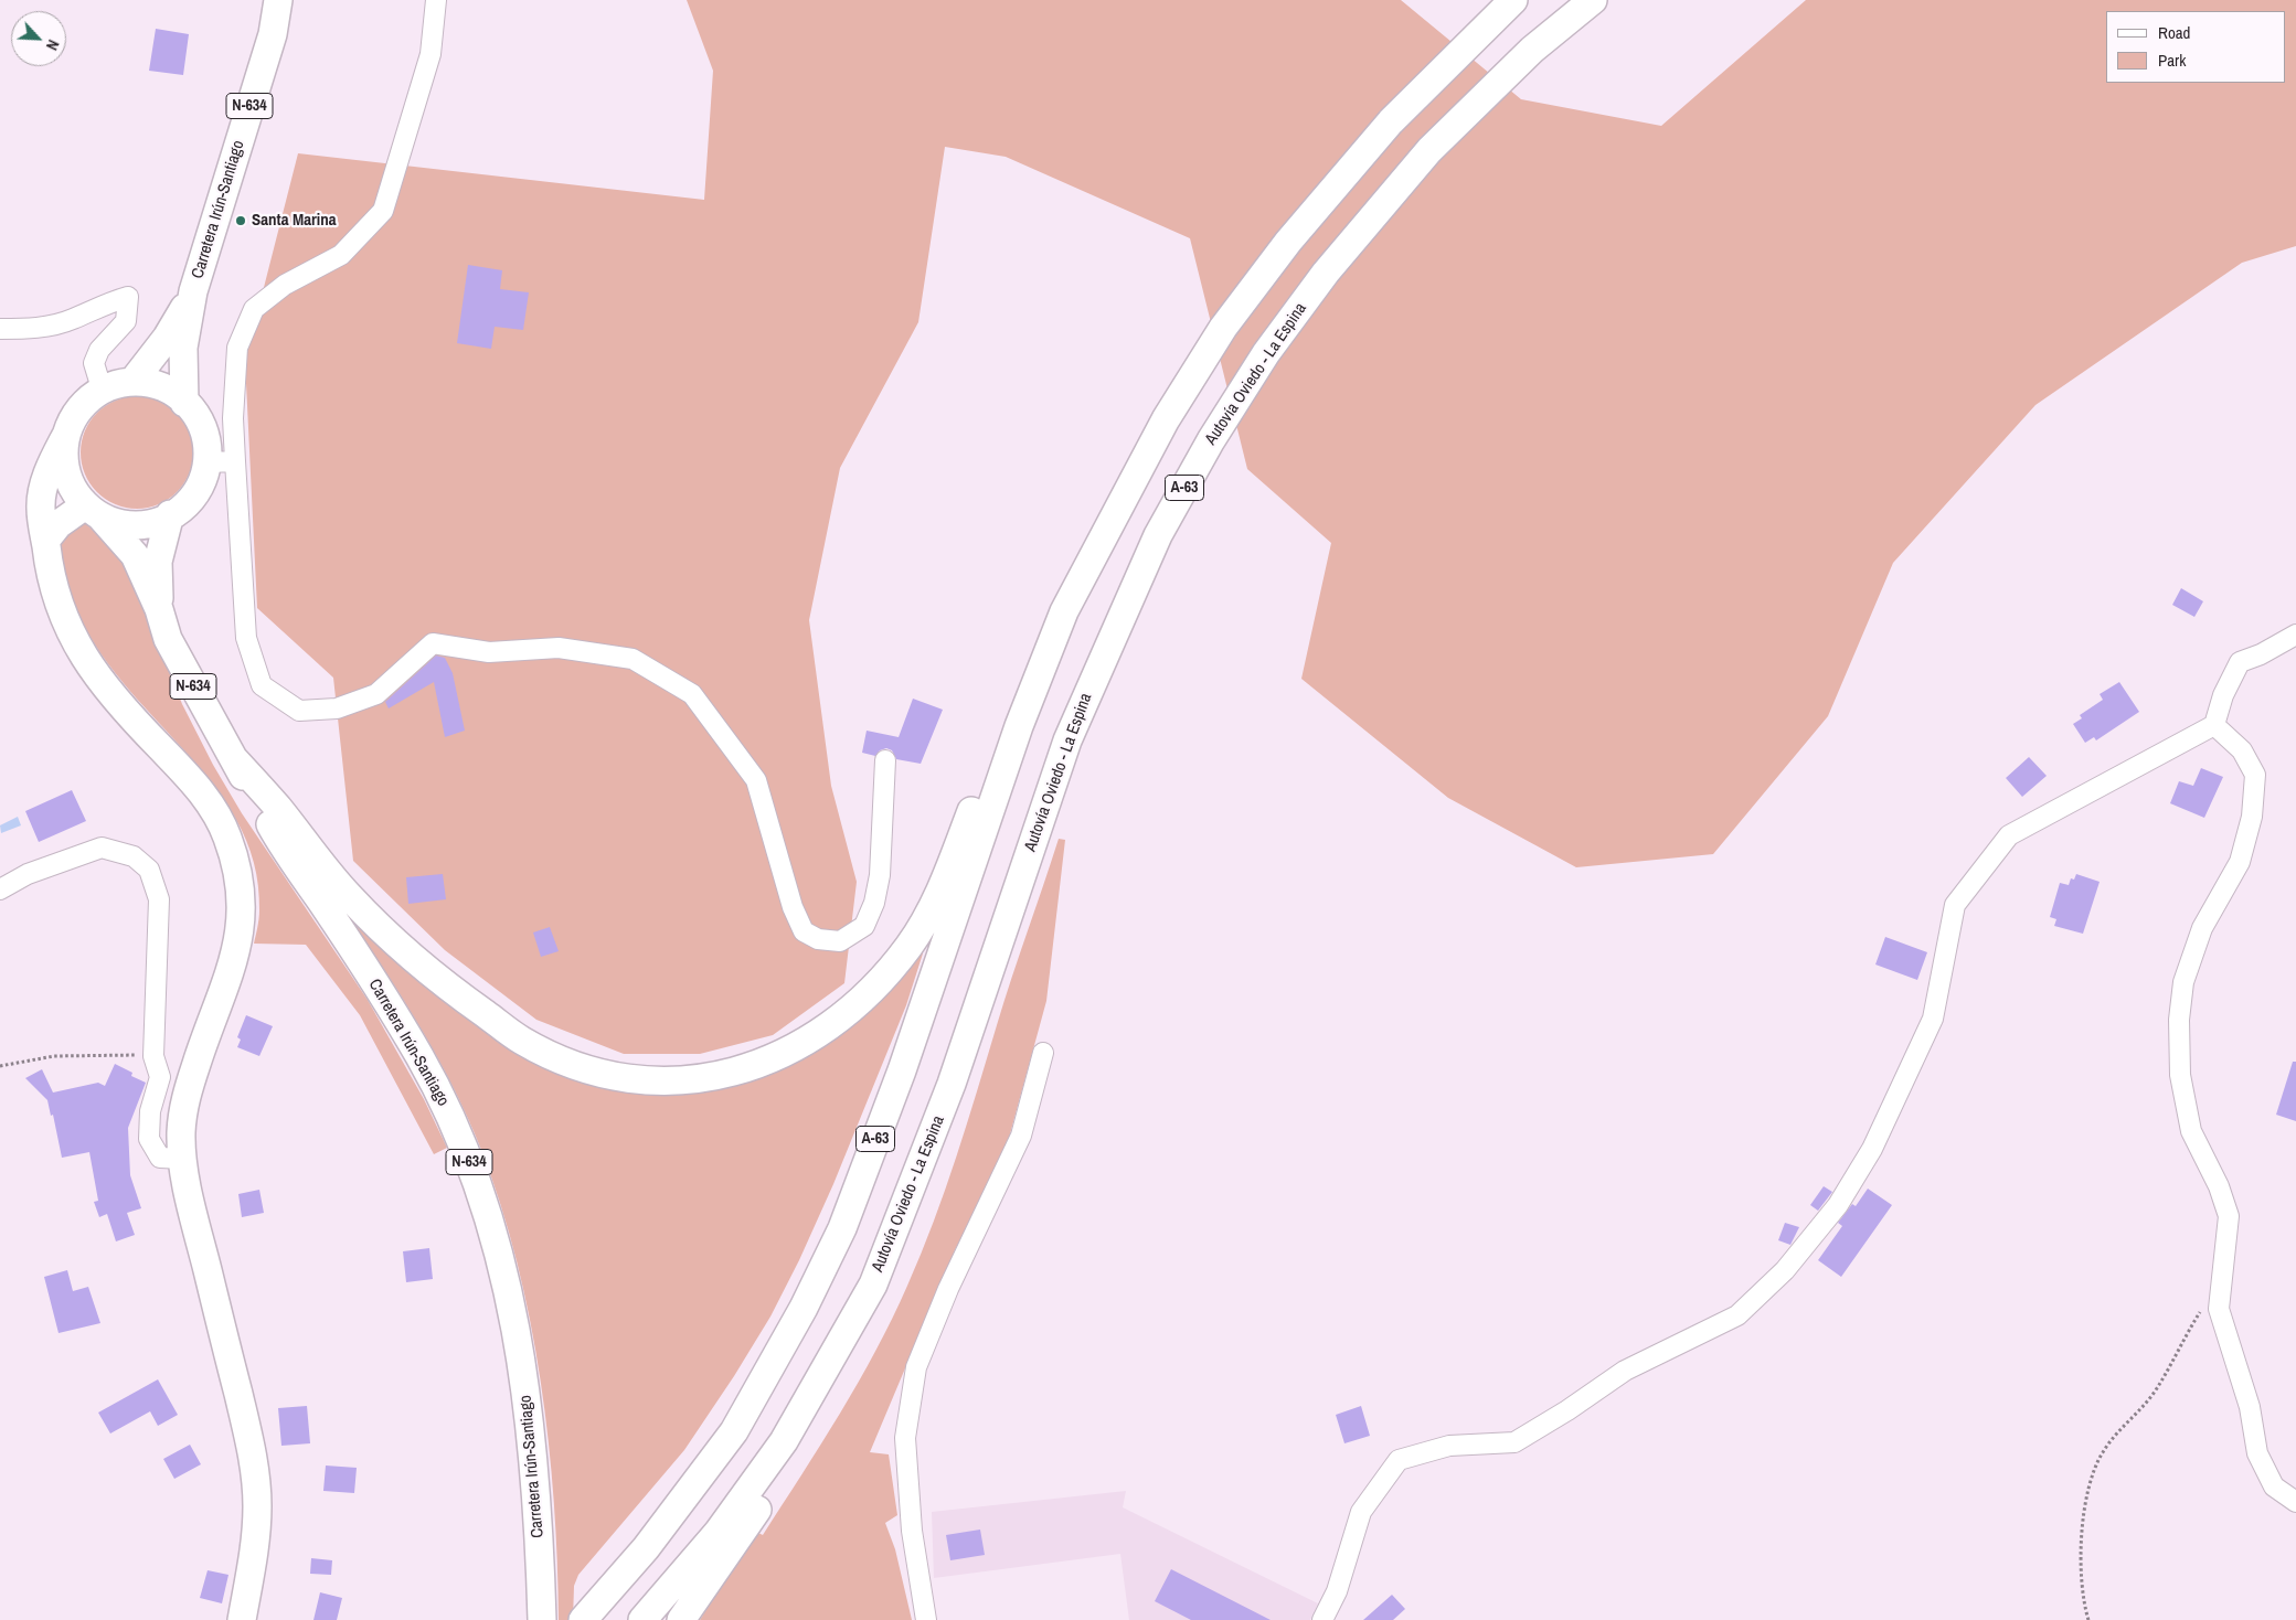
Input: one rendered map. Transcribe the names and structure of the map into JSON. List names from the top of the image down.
{
  "streets": {
    "highway": [
      "N-634",
      "Carretera Irún-Santiago",
      "Autovía Oviedo - La Espina",
      "A-63"
    ]
  },
  "crossings": [
    ["N-634", "Carretera Irún-Santiago"]
  ],
  "places": ["Santa Marina"],
  "legend": ["Road", "Park"],
  "north": "bottom right"
}
